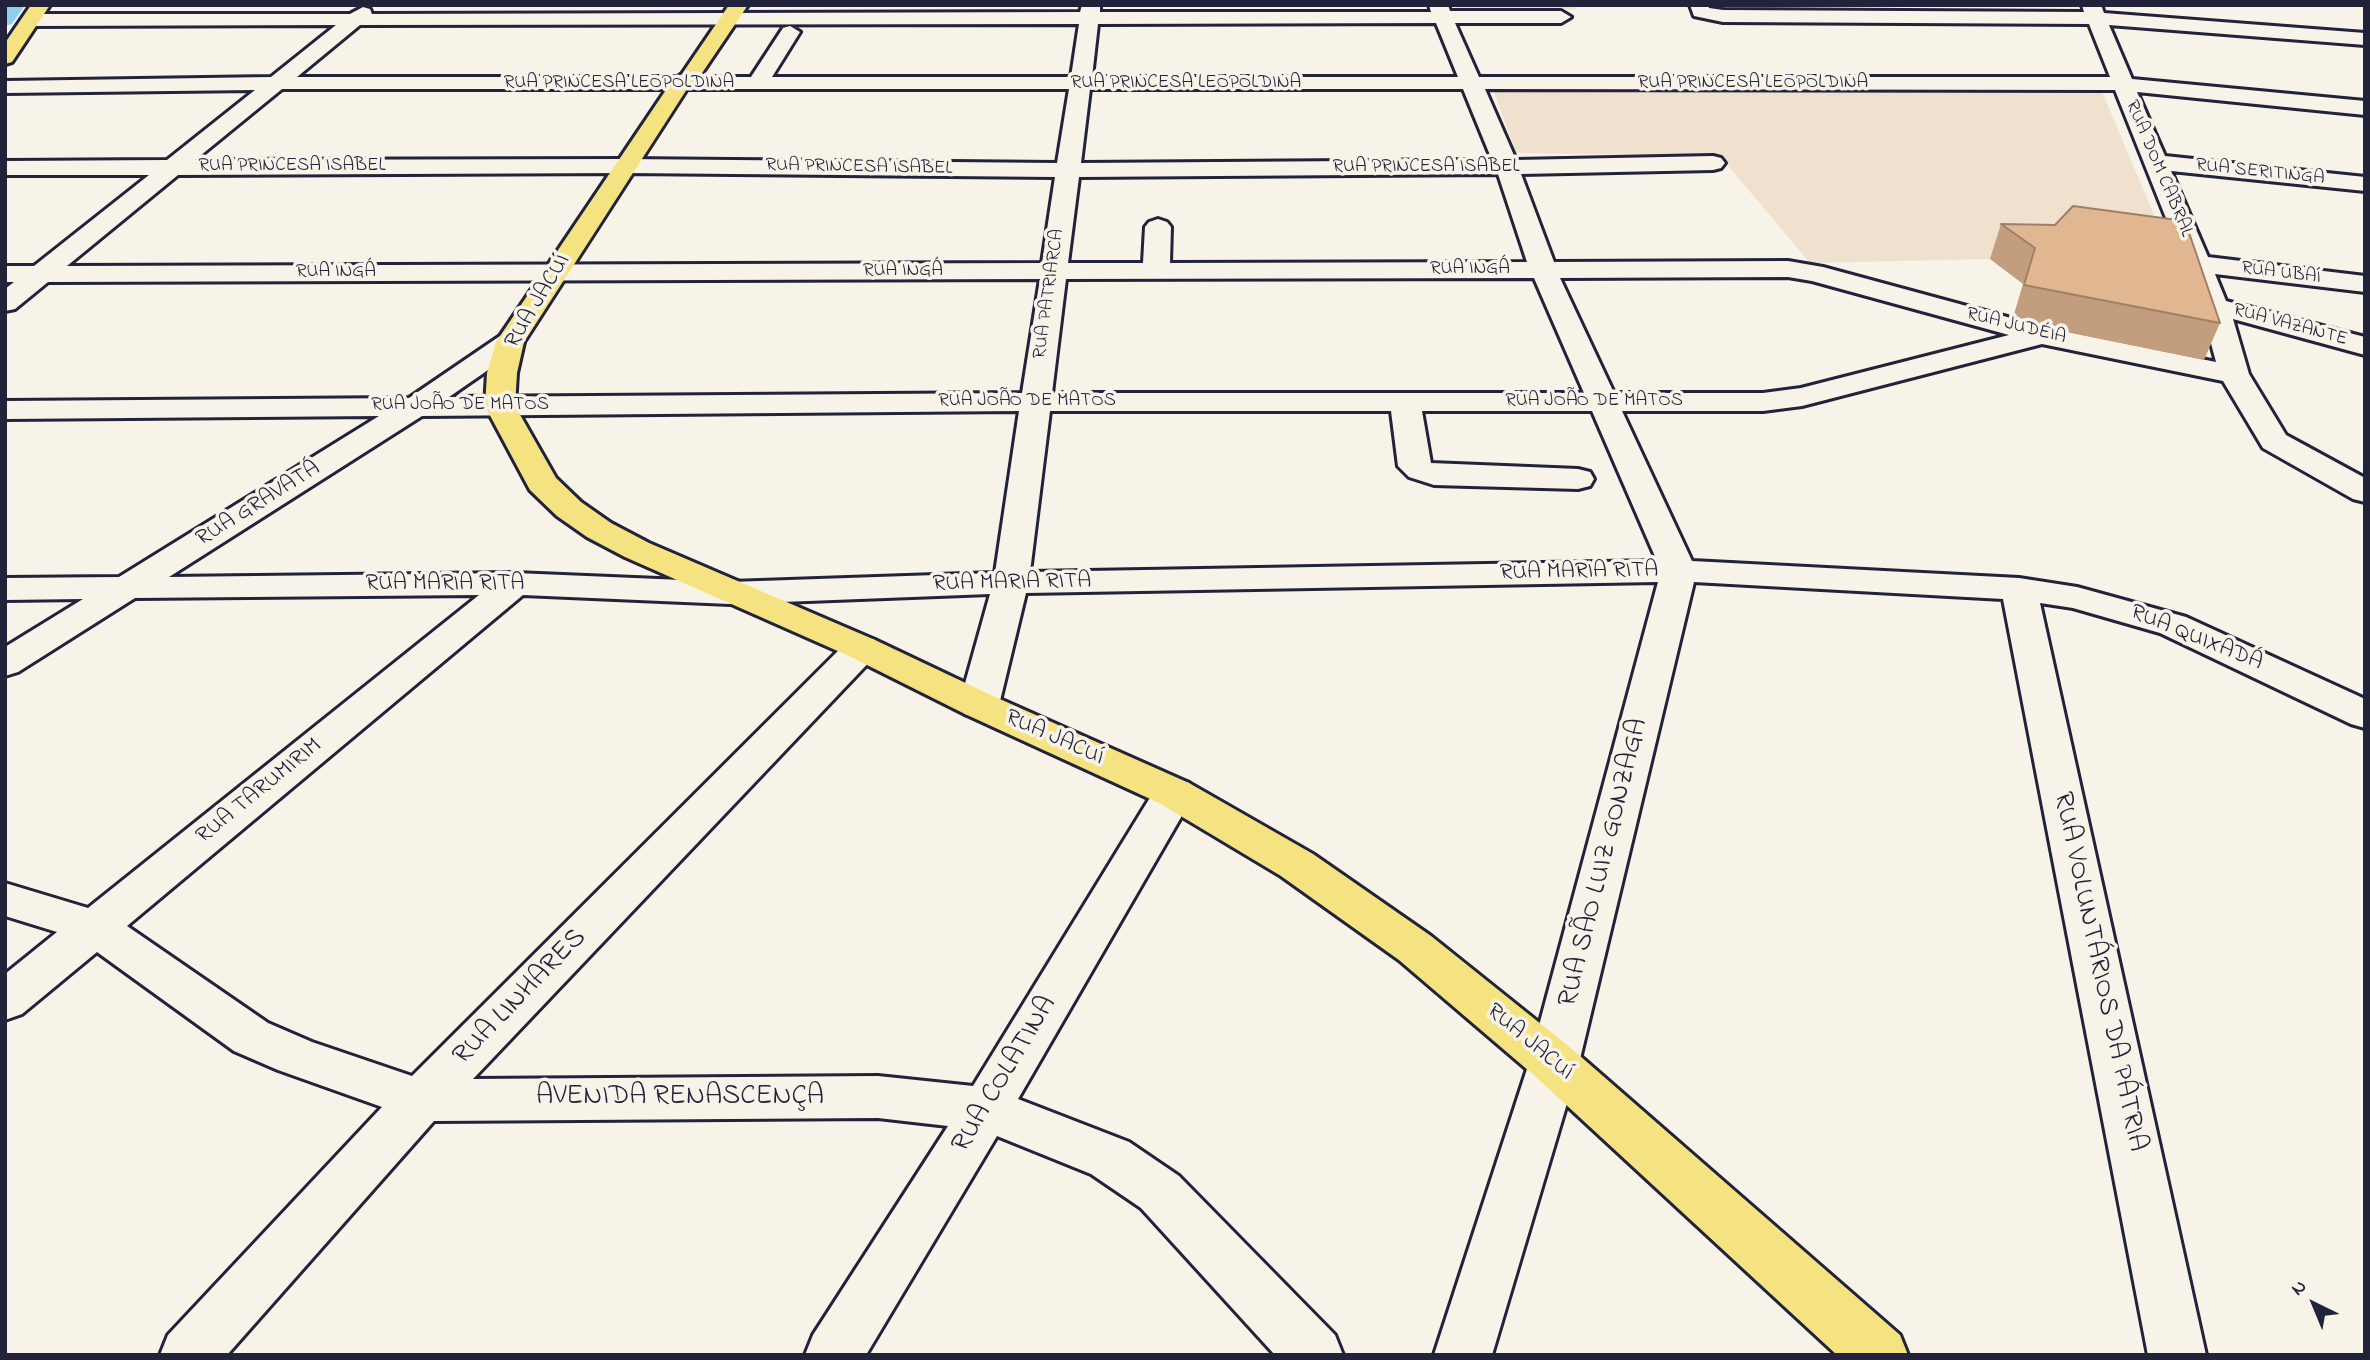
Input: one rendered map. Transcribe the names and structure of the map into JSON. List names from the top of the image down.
{
  "streets": {
    "main road": ["RUA JACUÍ"],
    "street": [
      "RUA PRINCESA LEOPOLDINA",
      "RUA PRINCESA ISABEL",
      "RUA DOM CABRAL",
      "RUA SERITINGA",
      "RUA INGÁ",
      "RUA UBAÍ",
      "RUA PATRIARCA",
      "RUA VAZANTE",
      "RUA JUDÉIA",
      "RUA JOÃO DE MATOS",
      "RUA GRAVATÁ",
      "RUA MARIA RITA",
      "RUA QUIXADÁ",
      "RUA TARUMIRIM",
      "RUA SÃO LUIZ GONZAGA",
      "RUA VOLUNTÁRIOS DA PÁTRIA",
      "RUA LINHARES",
      "RUA COLATINA",
      "AVENIDA RENASCENÇA"
    ]
  },
  "crossings": [
    ["RUA PRINCESA LEOPOLDINA", "RUA DOM CABRAL"],
    ["RUA PRINCESA LEOPOLDINA", "RUA PATRIARCA"],
    ["RUA PRINCESA LEOPOLDINA", "RUA JACUÍ"],
    ["RUA PRINCESA ISABEL", "RUA PATRIARCA"],
    ["RUA PRINCESA ISABEL", "RUA JACUÍ"],
    ["RUA DOM CABRAL", "RUA SERITINGA"],
    ["RUA DOM CABRAL", "RUA UBAÍ"],
    ["RUA DOM CABRAL", "RUA VAZANTE"],
    ["RUA DOM CABRAL", "RUA JUDÉIA"],
    ["RUA INGÁ", "RUA PATRIARCA"],
    ["RUA INGÁ", "RUA JACUÍ"],
    ["RUA INGÁ", "RUA JUDÉIA"],
    ["RUA PATRIARCA", "RUA JACUÍ"],
    ["RUA PATRIARCA", "RUA JOÃO DE MATOS"],
    ["RUA PATRIARCA", "RUA MARIA RITA"],
    ["RUA JACUÍ", "RUA JOÃO DE MATOS"],
    ["RUA JACUÍ", "RUA GRAVATÁ"],
    ["RUA JACUÍ", "RUA MARIA RITA"],
    ["RUA JACUÍ", "RUA SÃO LUIZ GONZAGA"],
    ["RUA JACUÍ", "RUA LINHARES"],
    ["RUA JACUÍ", "RUA COLATINA"],
    ["RUA JUDÉIA", "RUA JOÃO DE MATOS"],
    ["RUA JOÃO DE MATOS", "RUA GRAVATÁ"],
    ["RUA GRAVATÁ", "RUA MARIA RITA"],
    ["RUA MARIA RITA", "RUA QUIXADÁ"],
    ["RUA MARIA RITA", "RUA TARUMIRIM"],
    ["RUA MARIA RITA", "RUA SÃO LUIZ GONZAGA"],
    ["RUA MARIA RITA", "RUA VOLUNTÁRIOS DA PÁTRIA"],
    ["RUA QUIXADÁ", "RUA VOLUNTÁRIOS DA PÁTRIA"],
    ["RUA TARUMIRIM", "AVENIDA RENASCENÇA"],
    ["RUA LINHARES", "AVENIDA RENASCENÇA"],
    ["RUA COLATINA", "AVENIDA RENASCENÇA"]
  ],
  "north": "top left"
}
